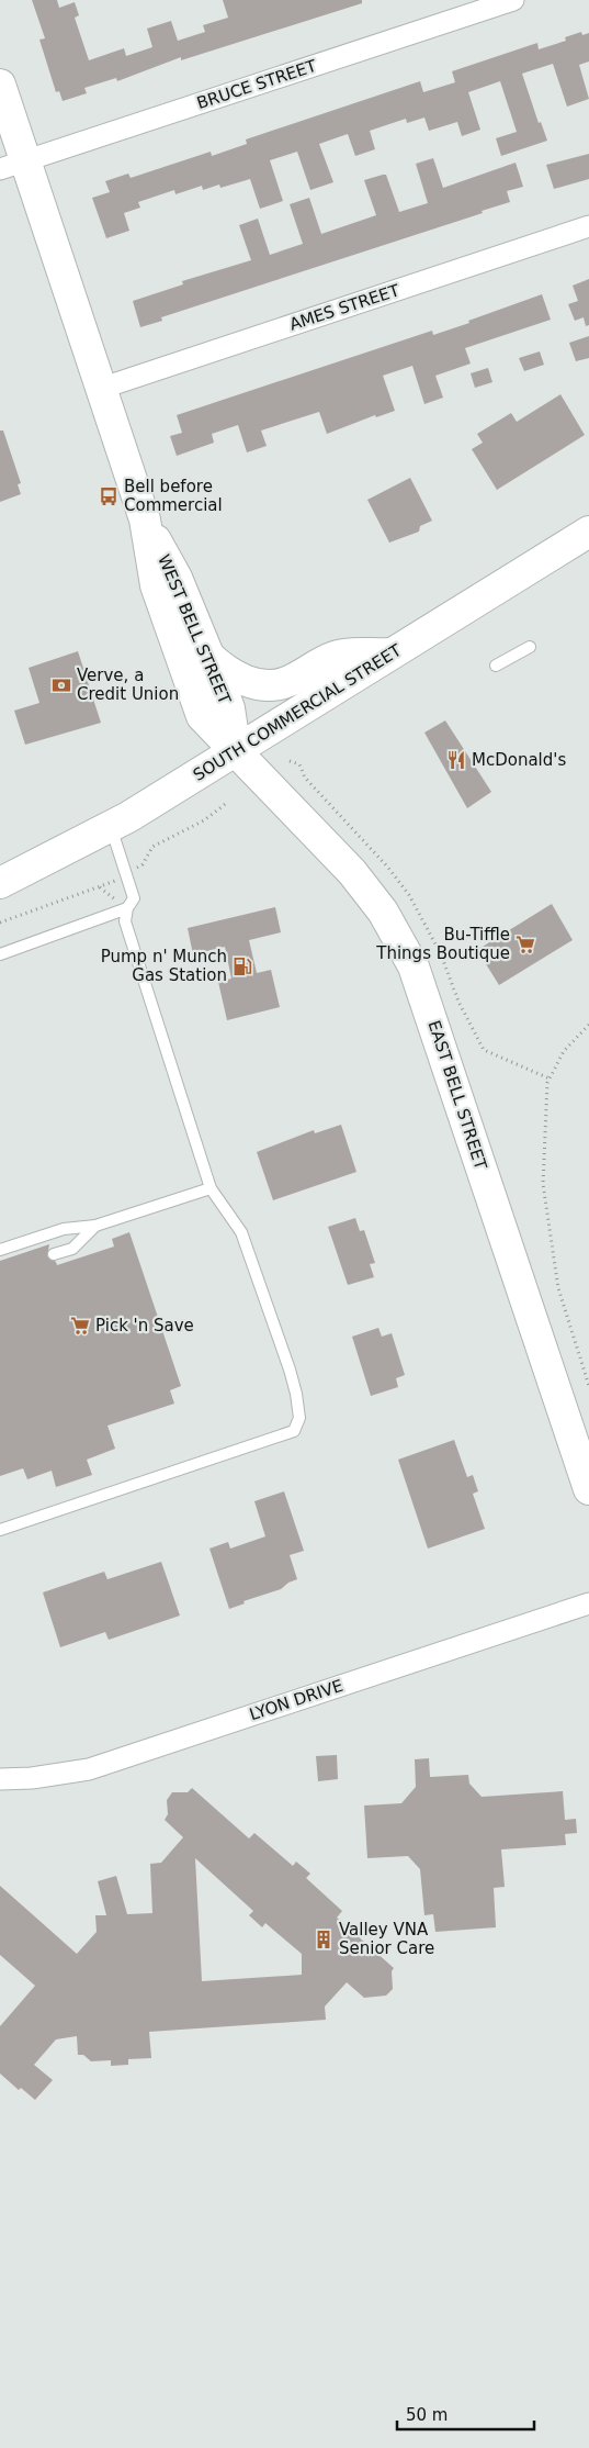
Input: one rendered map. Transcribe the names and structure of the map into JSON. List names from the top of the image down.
{
  "streets": {
    "main road": ["WEST BELL STREET", "SOUTH COMMERCIAL STREET", "EAST BELL STREET"],
    "street": ["BRUCE STREET", "AMES STREET", "LYON DRIVE"]
  },
  "crossings": [
    ["BRUCE STREET", "WEST BELL STREET"],
    ["AMES STREET", "WEST BELL STREET"],
    ["WEST BELL STREET", "SOUTH COMMERCIAL STREET"],
    ["WEST BELL STREET", "EAST BELL STREET"],
    ["SOUTH COMMERCIAL STREET", "EAST BELL STREET"]
  ],
  "places": {
    "bus stop": ["Bell before Commercial"],
    "bank": ["Verve, a Credit Union"],
    "restaurant": ["McDonald's"],
    "supermarket": ["Bu-Tiffle Things Boutique", "Pick 'n Save"],
    "fuel station": ["Pump n' Munch Gas Station"],
    "building": ["Valley VNA Senior Care"]
  },
  "scale_bar": "50 m"
}
